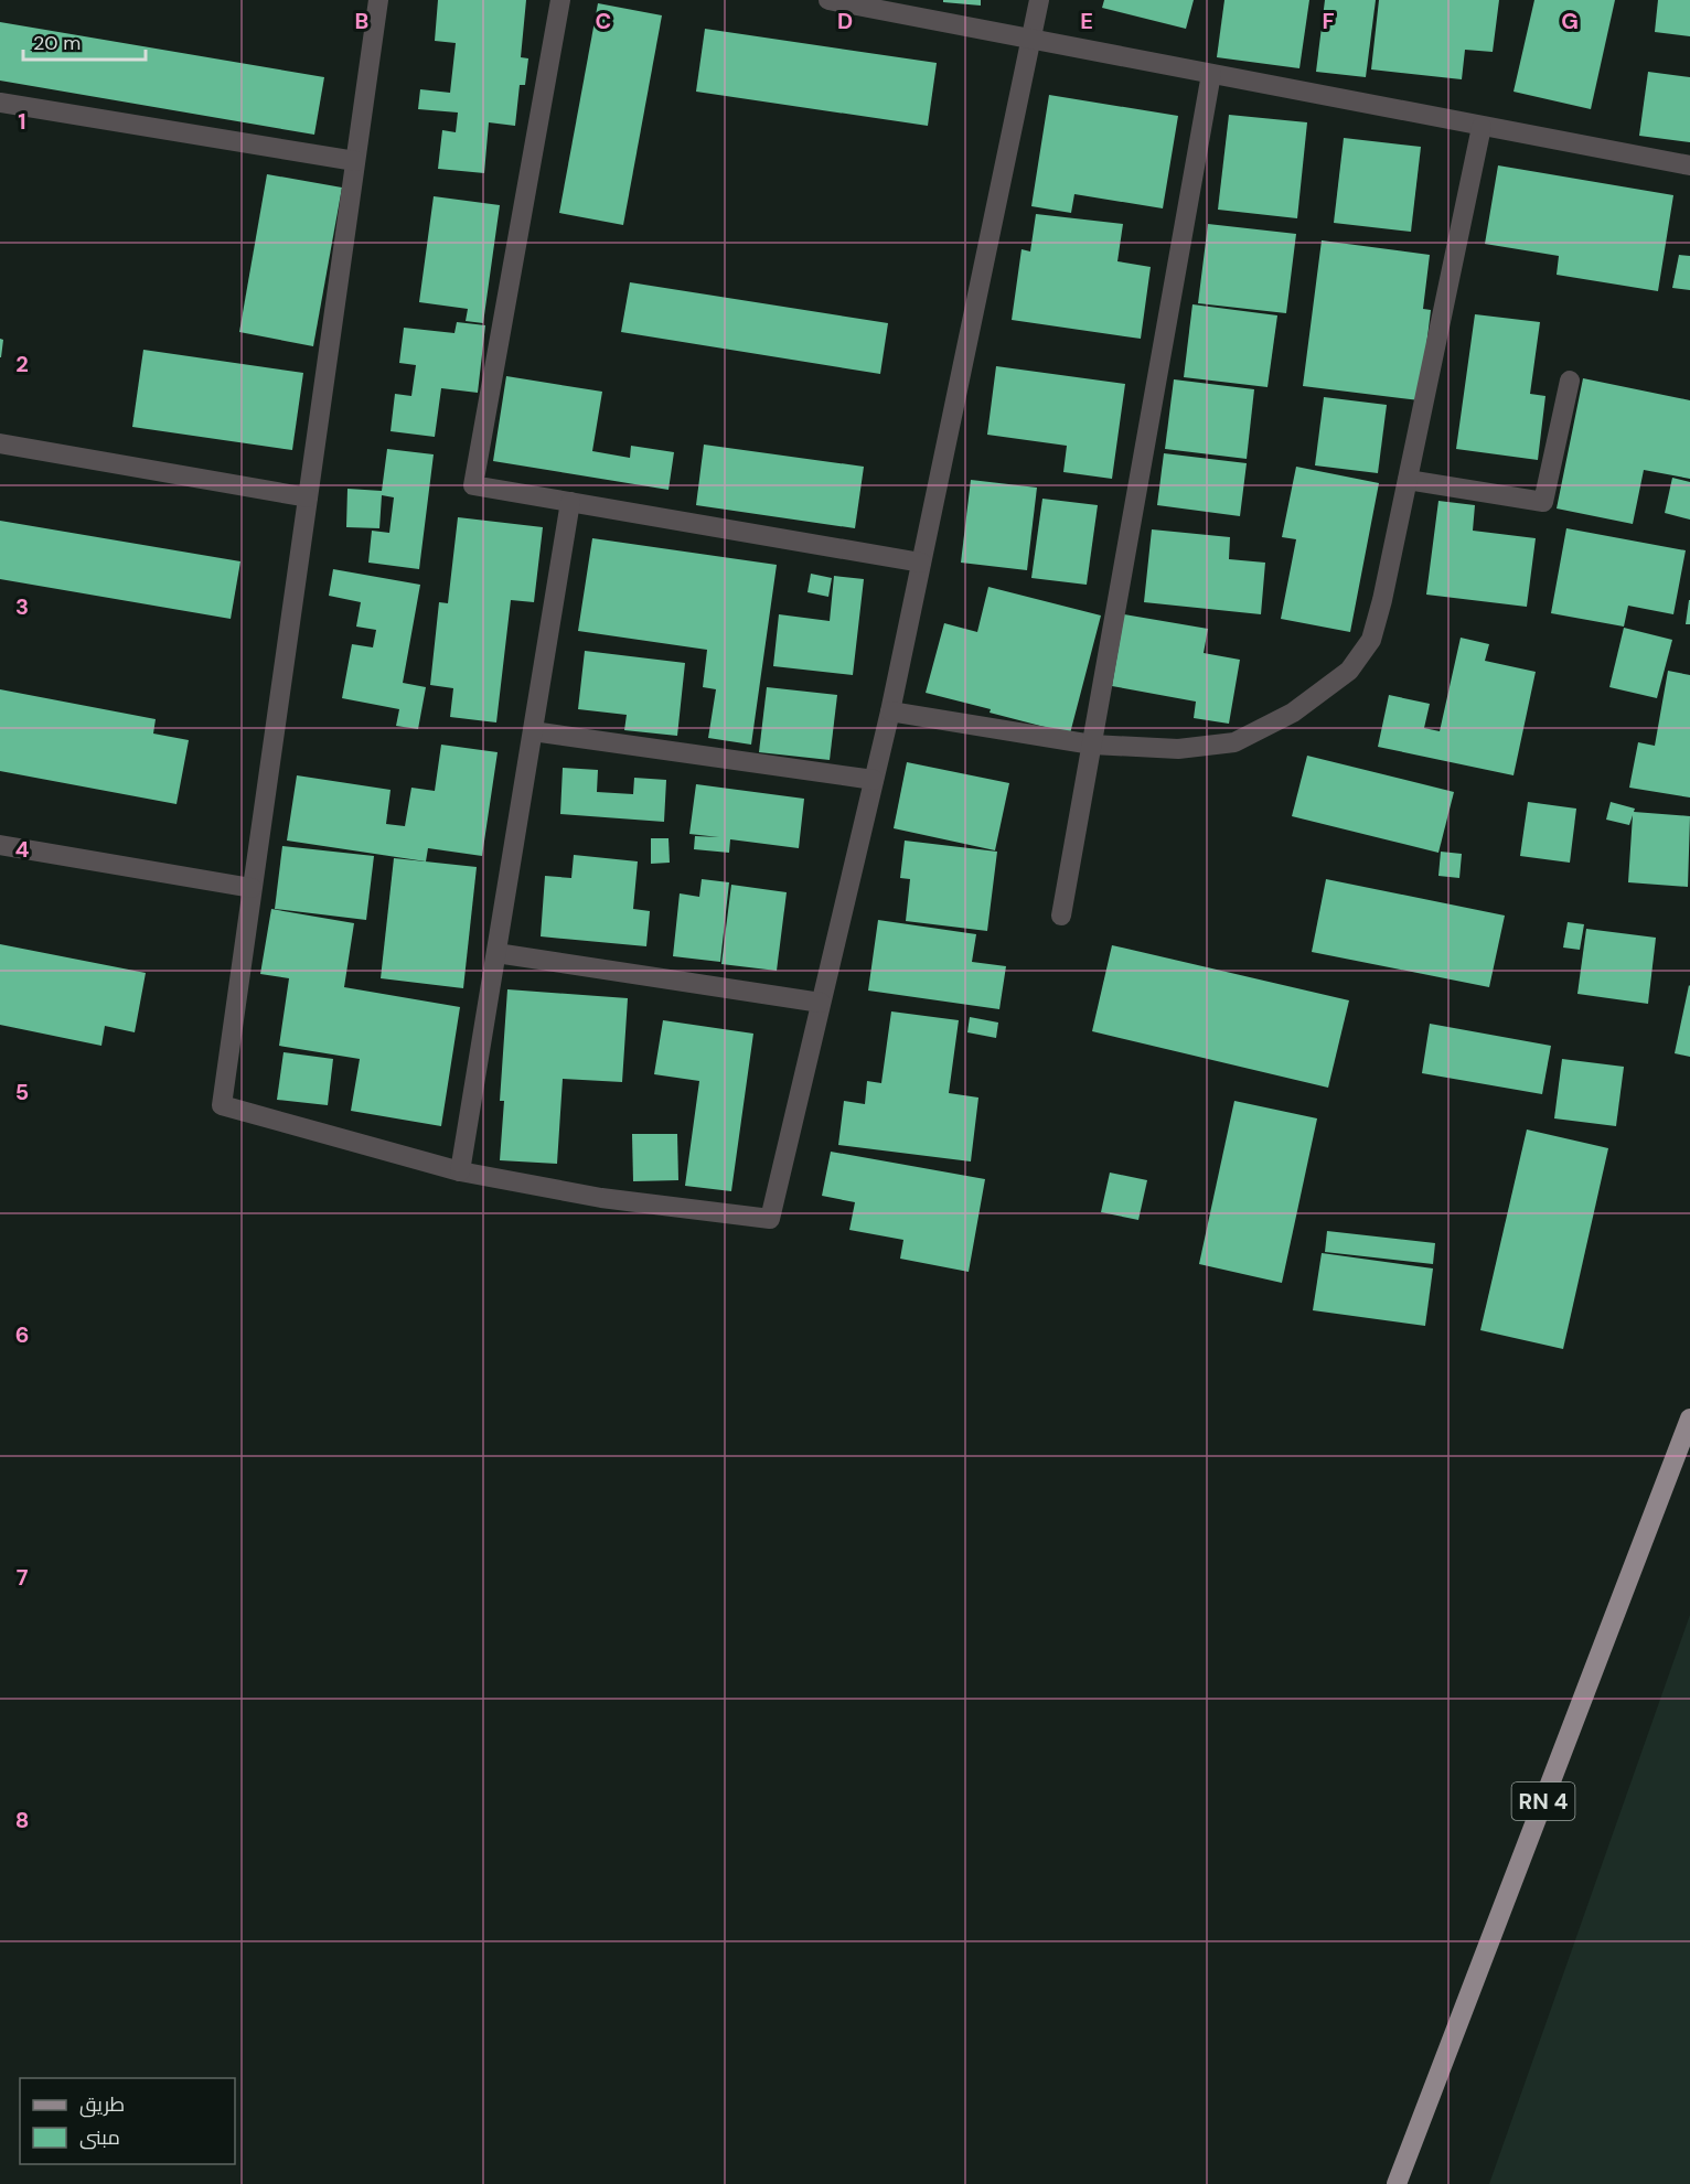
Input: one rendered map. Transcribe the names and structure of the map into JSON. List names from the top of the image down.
{
  "streets": {
    "main road": ["RN 4"]
  },
  "legend": ["طريق", "مبنى"],
  "scale_bar": "20 m",
  "grid": {
    "columns": [
      "B",
      "C",
      "D",
      "E",
      "F",
      "G"
    ],
    "rows": [
      "1",
      "2",
      "3",
      "4",
      "5",
      "6",
      "7",
      "8"
    ]
  }
}
